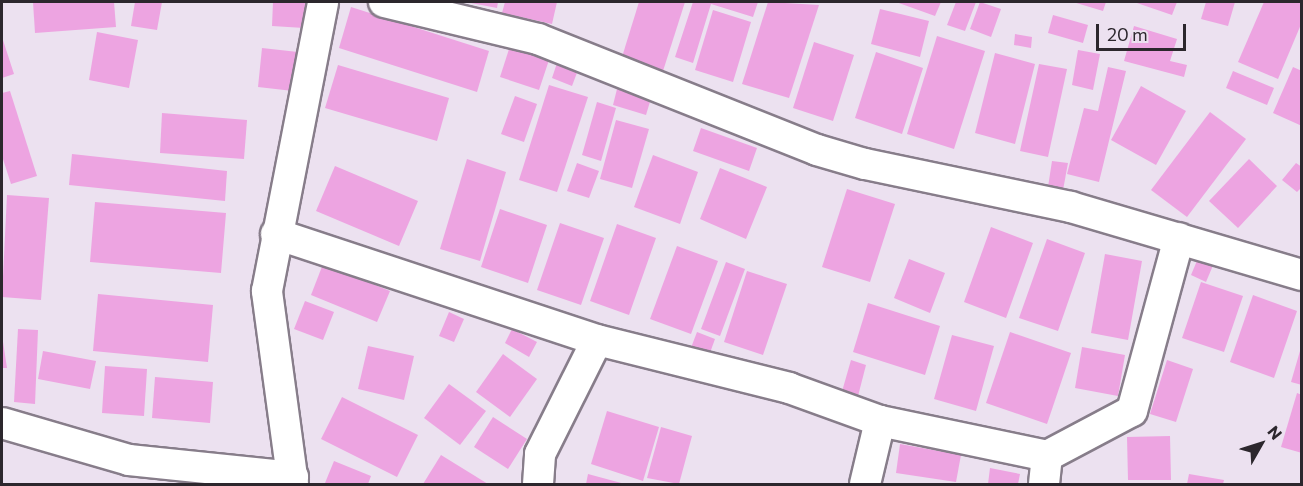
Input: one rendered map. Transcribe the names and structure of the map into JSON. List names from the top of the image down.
{
  "scale_bar": "20 m",
  "north": "top right"
}
